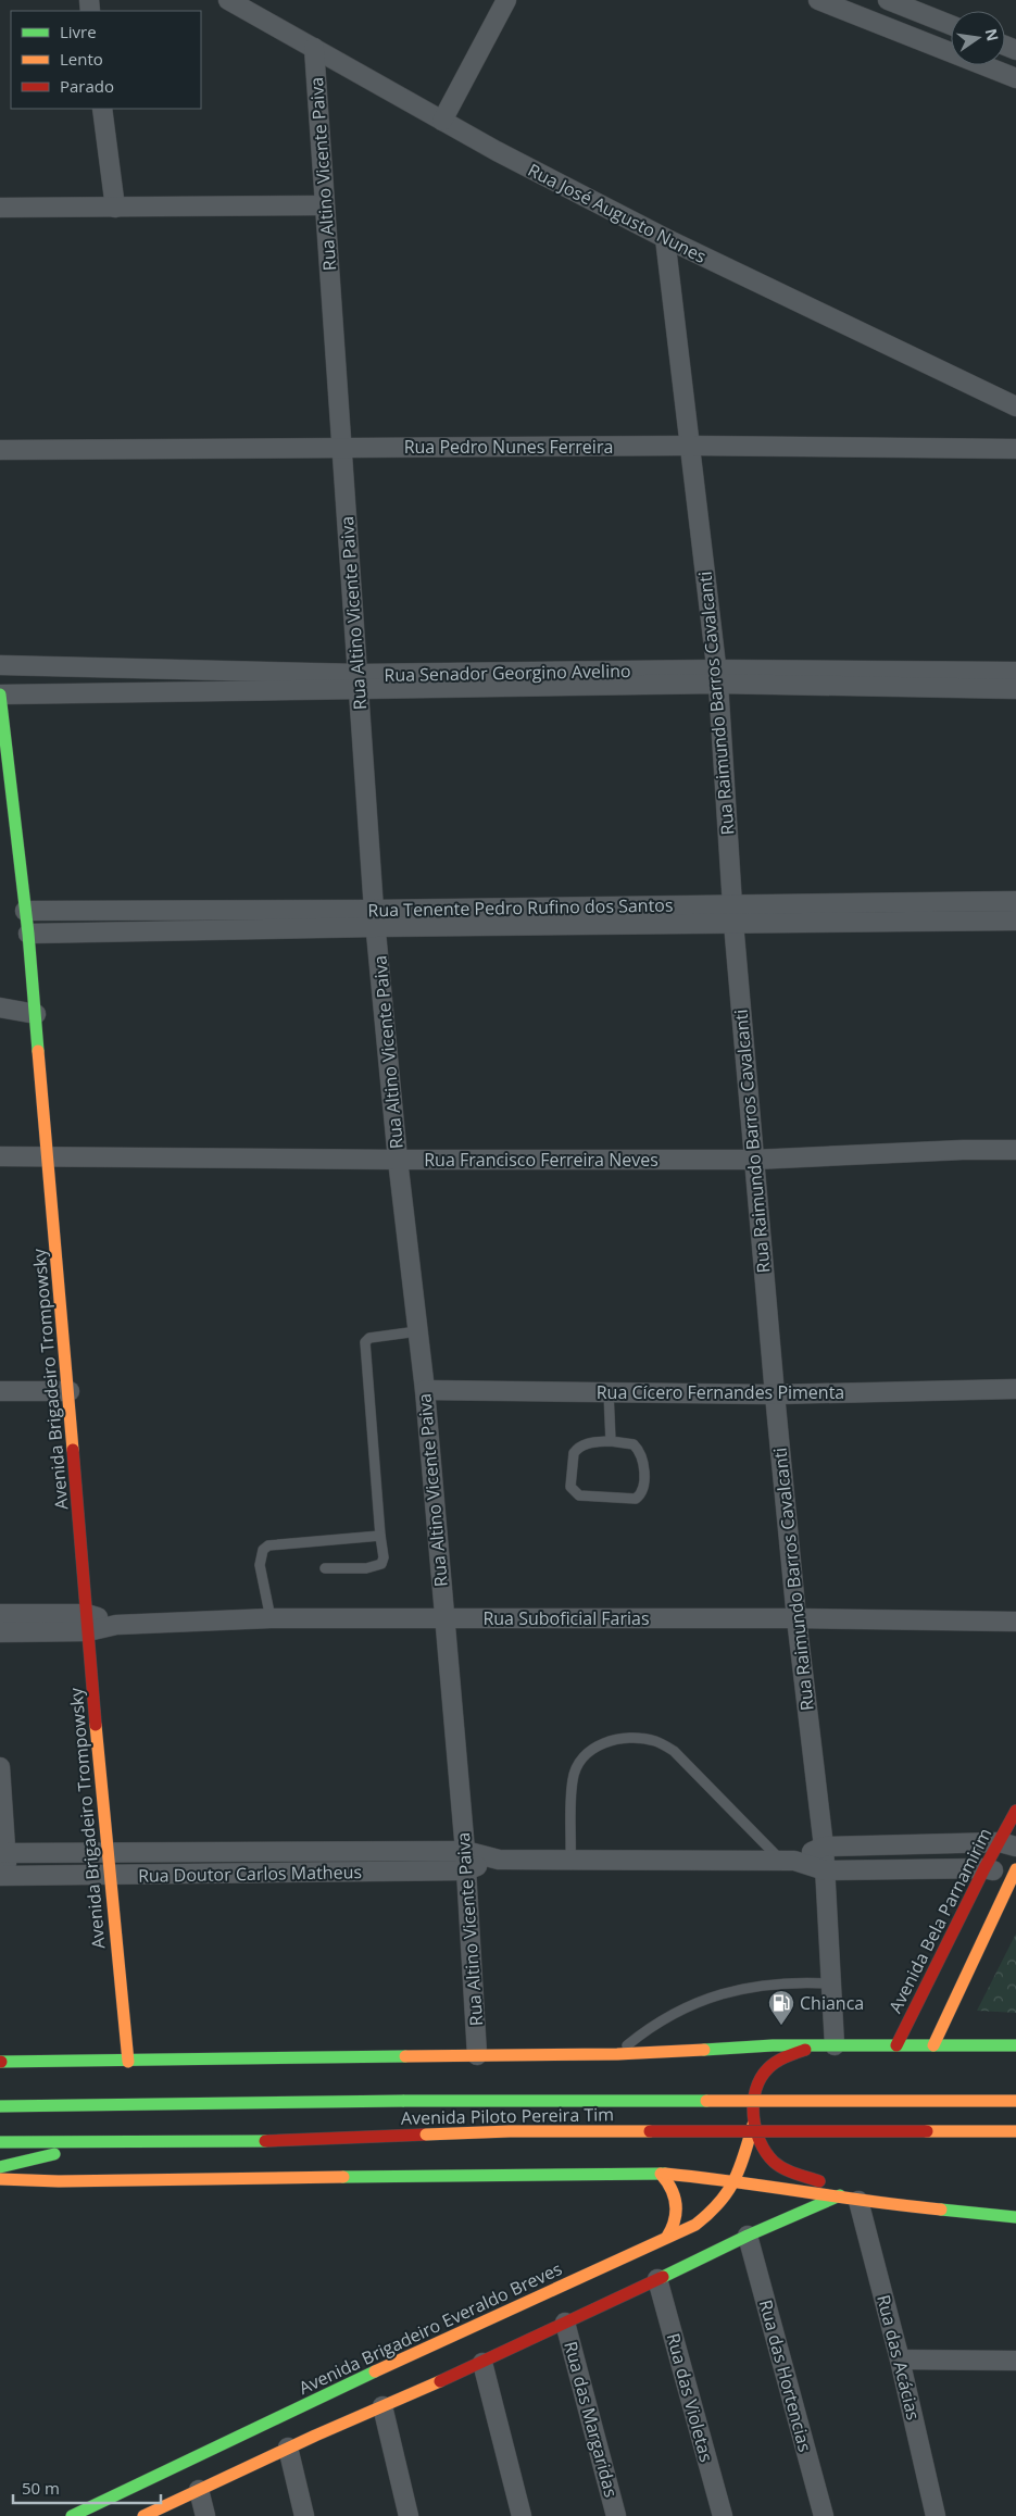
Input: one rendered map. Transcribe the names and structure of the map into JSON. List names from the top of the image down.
{
  "streets": {
    "main road": [
      "Avenida Brigadeiro Trompowsky",
      "Avenida Bela Parnamirim",
      "Avenida Piloto Pereira Tim",
      "Avenida Brigadeiro Everaldo Breves"
    ],
    "street": [
      "Rua Altino Vicente Paiva",
      "Rua José Augusto Nunes",
      "Rua Pedro Nunes Ferreira",
      "Rua Senador Georgino Avelino",
      "Rua Raimundo Barros Cavalcanti",
      "Rua Tenente Pedro Rufino dos Santos",
      "Rua Francisco Ferreira Neves",
      "Rua Cícero Fernandes Pimenta",
      "Rua Suboficial Farias",
      "Rua Doutor Carlos Matheus",
      "Rua das Acácias",
      "Rua das Hortencias",
      "Rua das Violetas",
      "Rua das Margaridas"
    ]
  },
  "crossings": [
    ["Rua Altino Vicente Paiva", "Rua José Augusto Nunes"],
    ["Rua Altino Vicente Paiva", "Rua Pedro Nunes Ferreira"],
    ["Rua Altino Vicente Paiva", "Rua Senador Georgino Avelino"],
    ["Rua Altino Vicente Paiva", "Rua Tenente Pedro Rufino dos Santos"],
    ["Rua Altino Vicente Paiva", "Rua Francisco Ferreira Neves"],
    ["Rua Altino Vicente Paiva", "Rua Cícero Fernandes Pimenta"],
    ["Rua Altino Vicente Paiva", "Rua Suboficial Farias"],
    ["Rua Altino Vicente Paiva", "Rua Doutor Carlos Matheus"],
    ["Rua José Augusto Nunes", "Rua Raimundo Barros Cavalcanti"],
    ["Rua Pedro Nunes Ferreira", "Rua Raimundo Barros Cavalcanti"],
    ["Rua Senador Georgino Avelino", "Rua Raimundo Barros Cavalcanti"],
    ["Rua Senador Georgino Avelino", "Avenida Brigadeiro Trompowsky"],
    ["Rua Raimundo Barros Cavalcanti", "Rua Tenente Pedro Rufino dos Santos"],
    ["Rua Raimundo Barros Cavalcanti", "Rua Francisco Ferreira Neves"],
    ["Rua Raimundo Barros Cavalcanti", "Rua Cícero Fernandes Pimenta"],
    ["Rua Raimundo Barros Cavalcanti", "Rua Suboficial Farias"],
    ["Rua Raimundo Barros Cavalcanti", "Rua Doutor Carlos Matheus"],
    ["Rua Tenente Pedro Rufino dos Santos", "Avenida Brigadeiro Trompowsky"],
    ["Rua Francisco Ferreira Neves", "Avenida Brigadeiro Trompowsky"],
    ["Avenida Brigadeiro Trompowsky", "Rua Suboficial Farias"],
    ["Avenida Brigadeiro Trompowsky", "Rua Doutor Carlos Matheus"],
    ["Rua Doutor Carlos Matheus", "Avenida Bela Parnamirim"]
  ],
  "places": {
    "fuel station": ["Chianca"]
  },
  "legend": ["Livre", "Lento", "Parado"],
  "scale_bar": "50 m",
  "north": "right"
}
